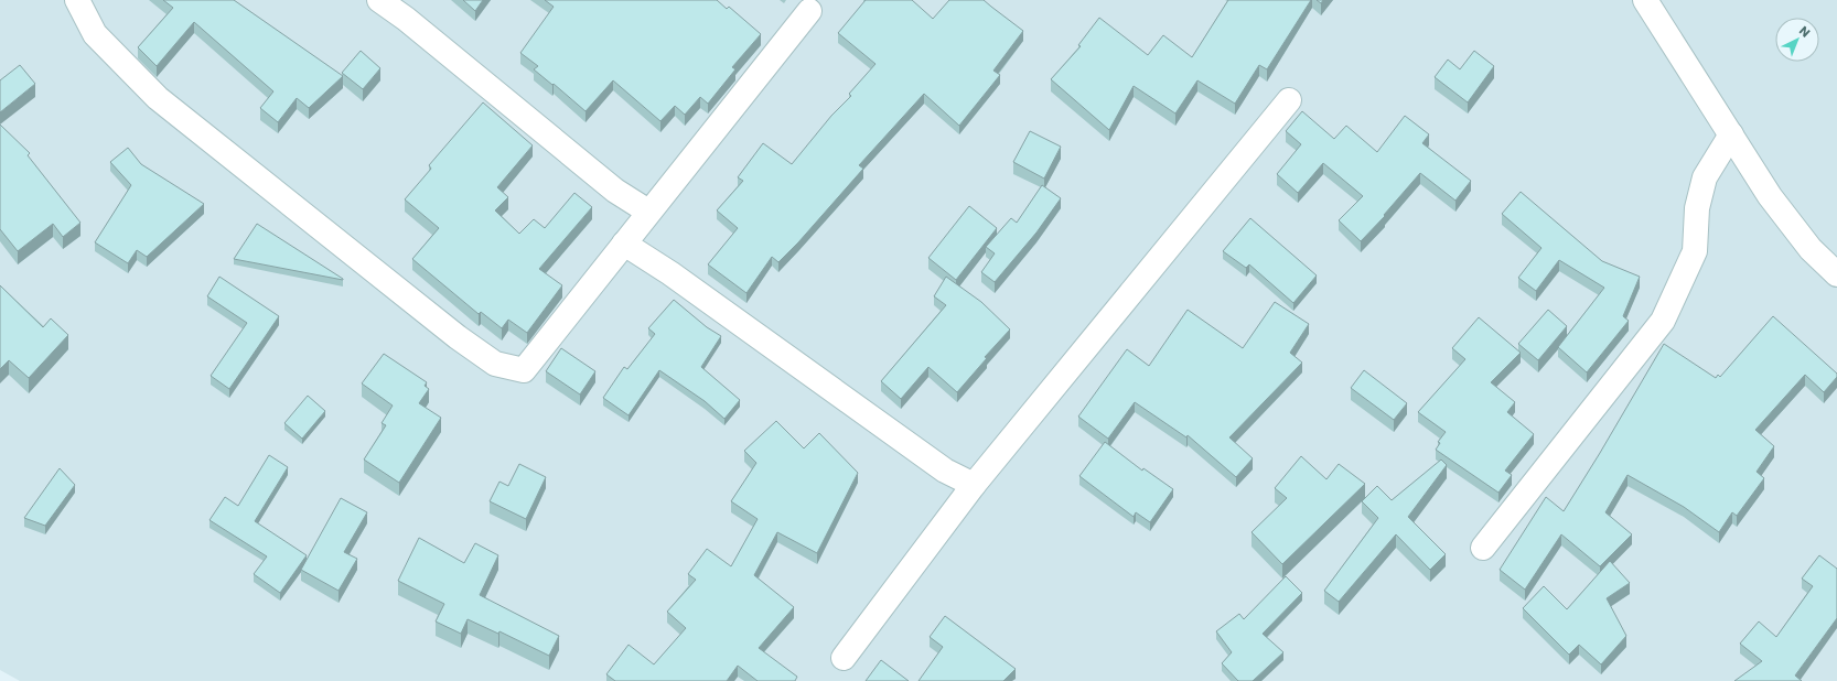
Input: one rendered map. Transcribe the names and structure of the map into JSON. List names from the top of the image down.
{
  "north": "top right"
}
